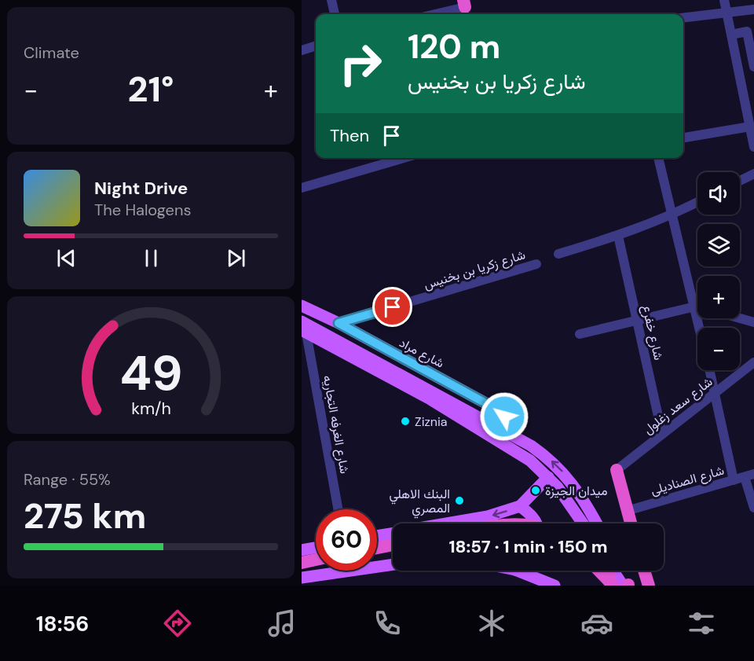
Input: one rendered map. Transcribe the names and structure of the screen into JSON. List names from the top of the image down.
{
  "streets": {
    "main road": ["شارع مراد"],
    "street": [
      "شارع زكريا بن بخنيس",
      "شارع خفرع",
      "شارع سعد زغلول",
      "شارع الغرفه التجاريه",
      "شارع الصناديلى"
    ]
  },
  "crossings": [
    ["شارع زكريا بن بخنيس", "شارع مراد"],
    ["شارع خفرع", "شارع سعد زغلول"]
  ],
  "places": ["Ziznia", "ميدان الجيزة", "البنك الاهلي المصري"],
  "page": {
    "tile": [
      "Climate",
      ["Range · 55%", "275 km"]
    ],
    "turn": ["120 m", "شارع زكريا بن بخنيس"],
    "heat": ["−", "21°", "+"],
    "then": "Then",
    "song": ["Night Drive", "The Halogens"],
    "map_buttons": ["+", "−"],
    "limit": "60",
    "trip": "18:57 · 1 min · 150 m",
    "tabs": "18:56",
    "gauge": ["49", "km/h"]
  }
}
